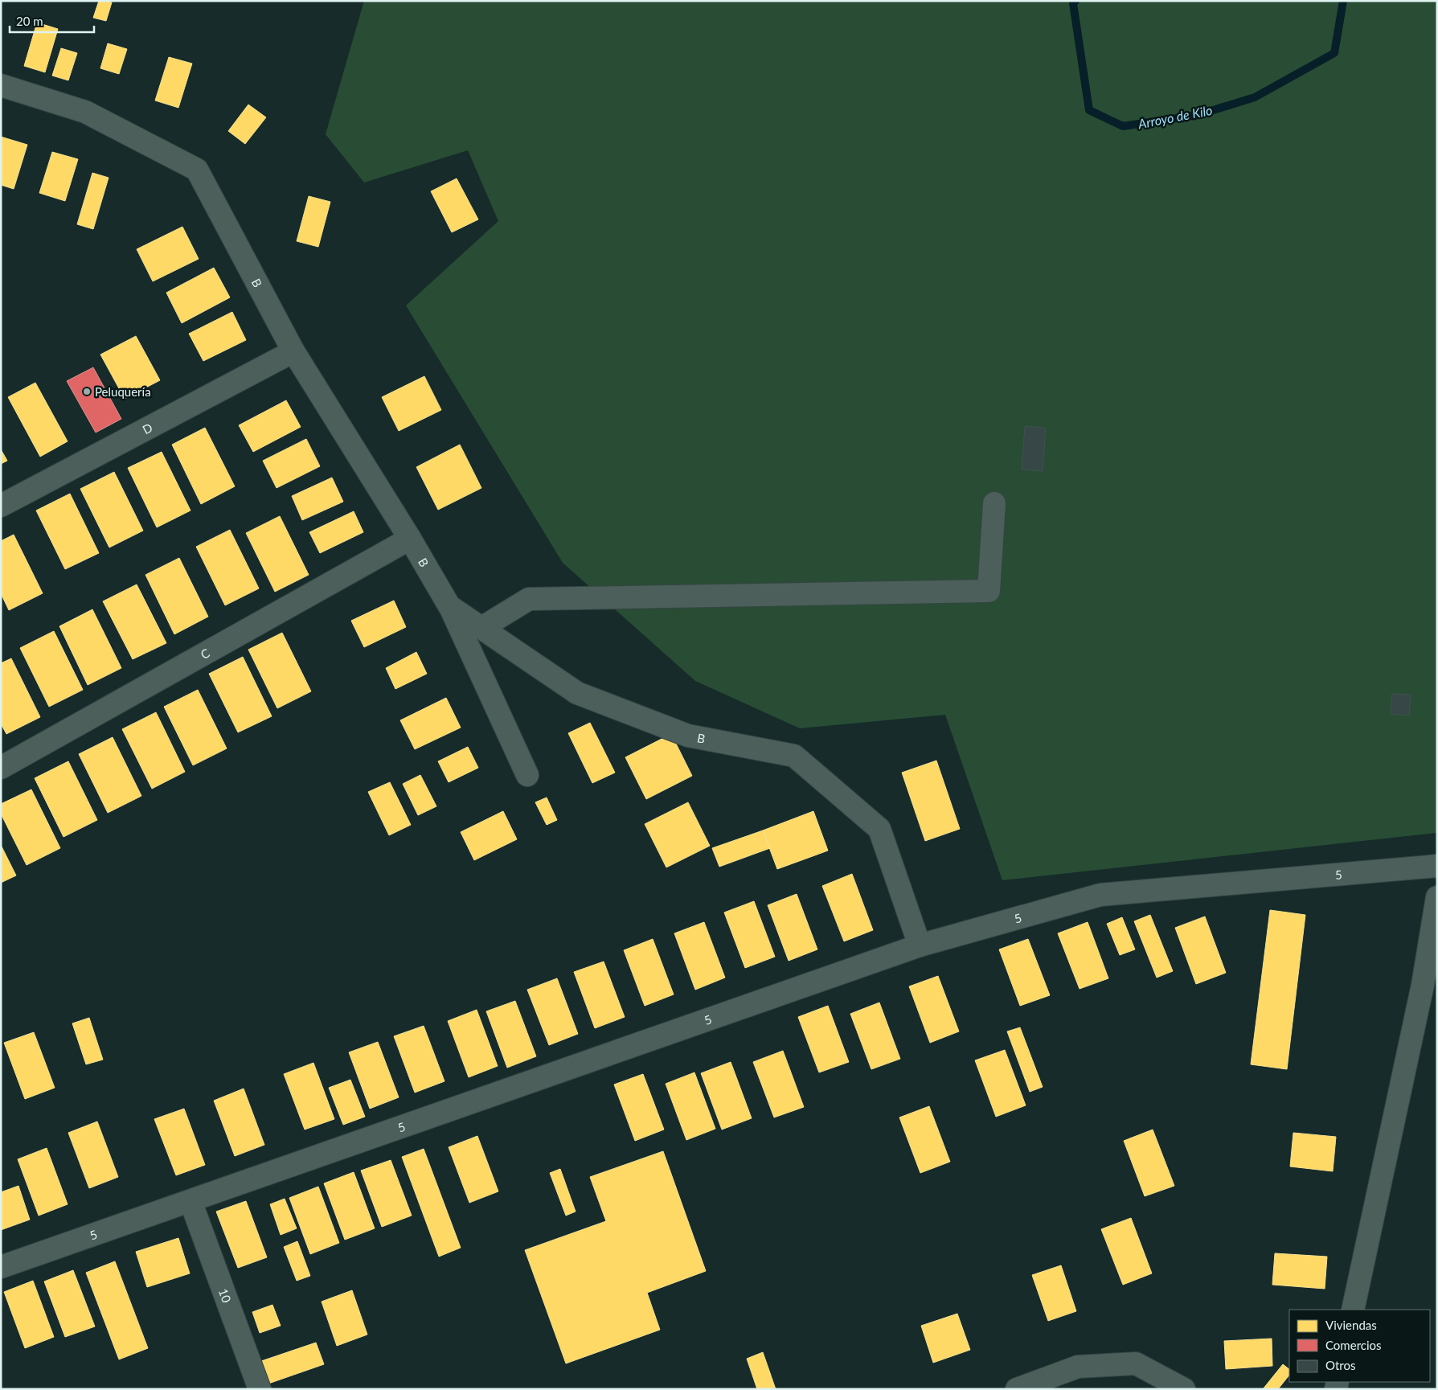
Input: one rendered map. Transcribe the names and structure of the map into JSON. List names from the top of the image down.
{
  "streets": {
    "street": [
      "B",
      "D",
      "C",
      "5",
      "10"
    ]
  },
  "crossings": [
    ["B", "D"],
    ["B", "C"],
    ["B", "5"],
    ["5", "10"]
  ],
  "water": ["Arroyo de Kilo"],
  "places": ["Peluquería"],
  "legend": ["Viviendas", "Comercios", "Otros"],
  "scale_bar": "20 m"
}
